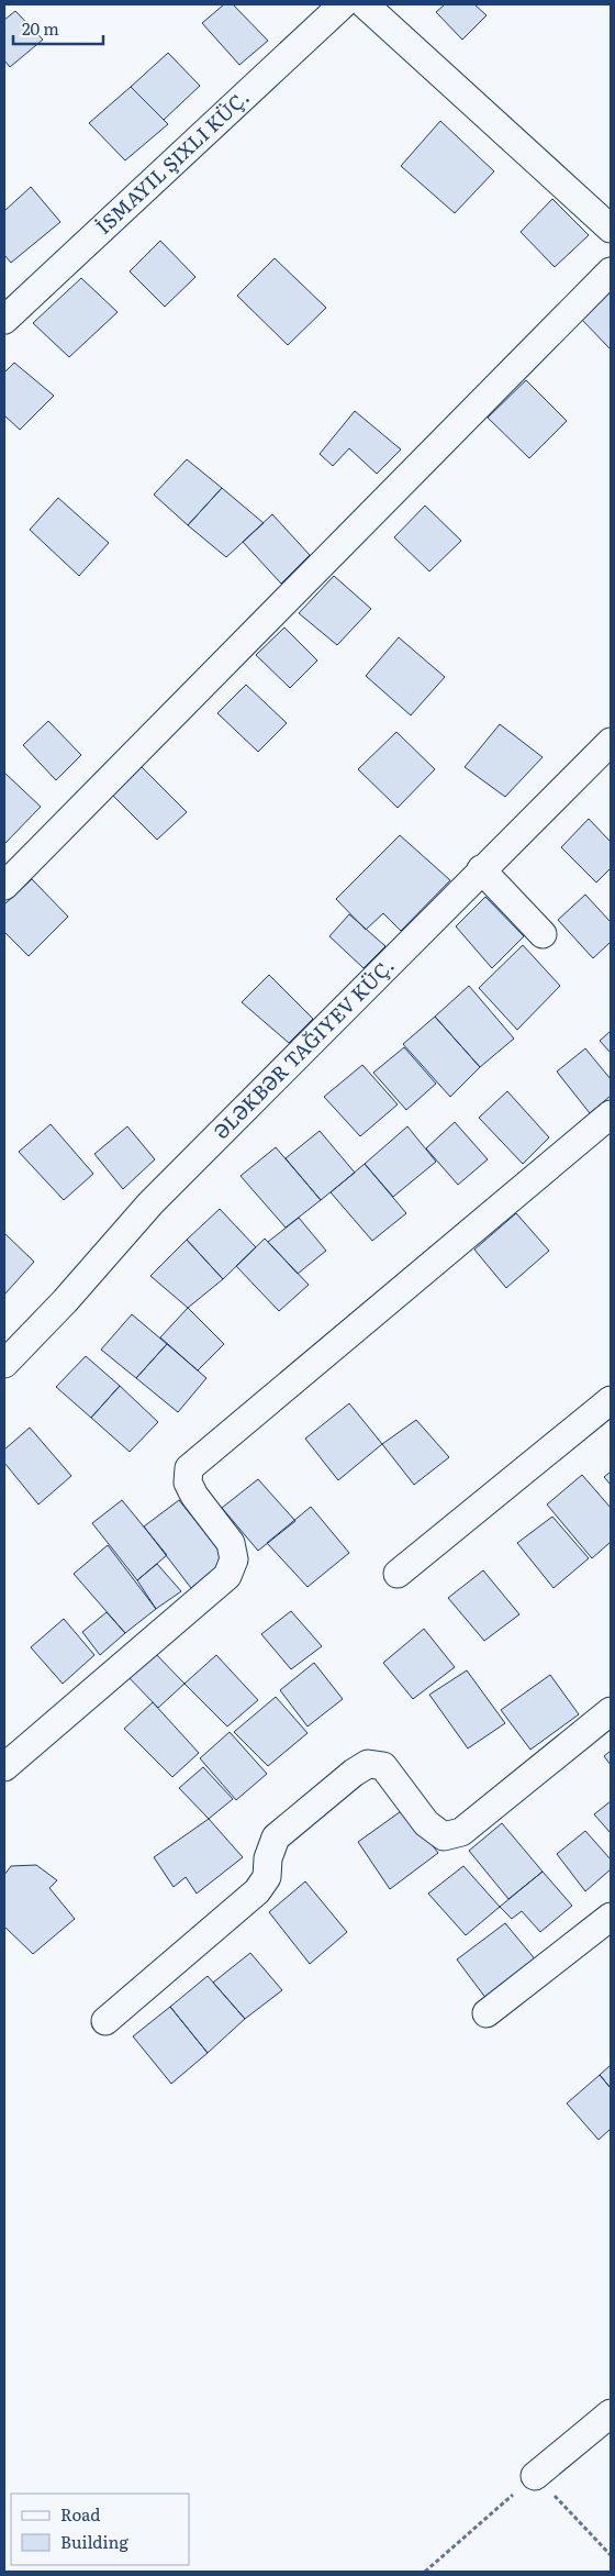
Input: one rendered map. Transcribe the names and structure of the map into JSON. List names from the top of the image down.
{
  "legend": ["Road", "Building"],
  "scale_bar": "20 m"
}
